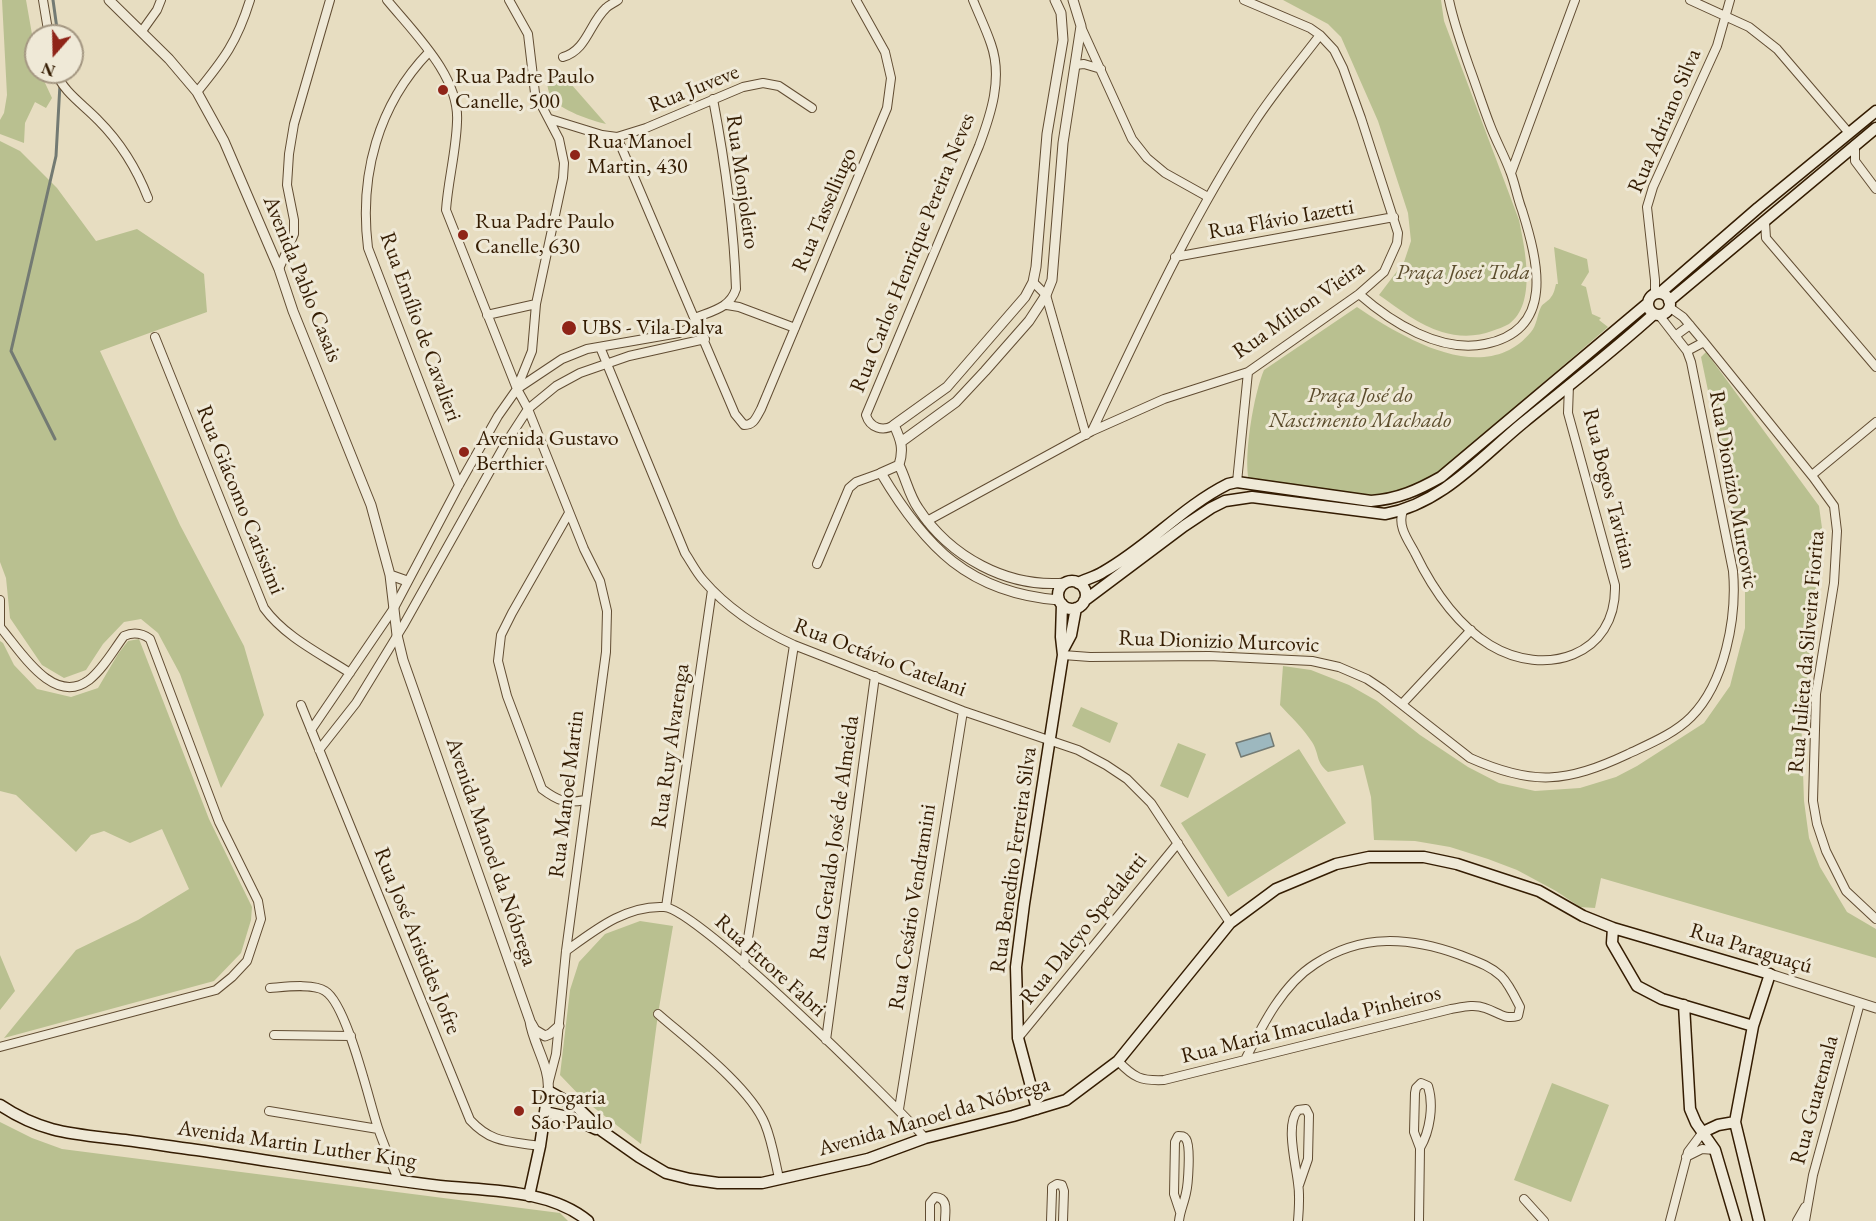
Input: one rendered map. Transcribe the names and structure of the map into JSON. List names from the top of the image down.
{
  "streets": {
    "main road": [
      "Rua Manoel Martin",
      "Avenida Manoel da Nóbrega",
      "Rua Benedito Ferreira Silva",
      "Rua Paraguaçú",
      "Avenida Martin Luther King"
    ],
    "street": [
      "Rua Juveve",
      "Rua Adriano Silva",
      "Rua Monjoleiro",
      "Rua Tasselliugo",
      "Rua Flávio Iazetti",
      "Rua Carlos Henrique Pereira Neves",
      "Avenida Pablo Casais",
      "Rua Milton Vieira",
      "Rua Emílio de Cavalieri",
      "Rua Bogos Tavitian",
      "Rua Dionizio Murcovic",
      "Rua Giácomo Carissimi",
      "Rua Julieta da Silveira Fiorita",
      "Rua Octávio Catelani",
      "Rua Ruy Alvarenga",
      "Rua Geraldo José de Almeida",
      "Rua Cesário Vendramini",
      "Rua Dalcyo Spedaletti",
      "Rua José Aristides Jofre",
      "Rua Ettore Fabri",
      "Rua Maria Imaculada Pinheiros",
      "Rua Guatemala"
    ]
  },
  "crossings": [
    ["Rua Juveve", "Rua Monjoleiro"],
    ["Rua Adriano Silva", "Rua Dionizio Murcovic"],
    ["Rua Adriano Silva", "Rua Julieta da Silveira Fiorita"],
    ["Rua Flávio Iazetti", "Rua Milton Vieira"],
    ["Avenida Pablo Casais", "Avenida Manoel da Nóbrega"],
    ["Rua Emílio de Cavalieri", "Rua Manoel Martin"],
    ["Rua Dionizio Murcovic", "Rua Julieta da Silveira Fiorita"],
    ["Rua Dionizio Murcovic", "Rua Benedito Ferreira Silva"],
    ["Rua Octávio Catelani", "Rua Ruy Alvarenga"],
    ["Rua Octávio Catelani", "Rua Geraldo José de Almeida"],
    ["Rua Octávio Catelani", "Avenida Manoel da Nóbrega"],
    ["Rua Octávio Catelani", "Rua Benedito Ferreira Silva"],
    ["Rua Octávio Catelani", "Rua Cesário Vendramini"],
    ["Rua Octávio Catelani", "Rua Dalcyo Spedaletti"],
    ["Rua Ruy Alvarenga", "Rua Ettore Fabri"],
    ["Rua Manoel Martin", "Avenida Manoel da Nóbrega"],
    ["Rua Manoel Martin", "Rua José Aristides Jofre"],
    ["Rua Manoel Martin", "Avenida Martin Luther King"],
    ["Rua Geraldo José de Almeida", "Rua Ettore Fabri"],
    ["Avenida Manoel da Nóbrega", "Rua Benedito Ferreira Silva"],
    ["Avenida Manoel da Nóbrega", "Rua Paraguaçú"],
    ["Avenida Manoel da Nóbrega", "Rua Ettore Fabri"],
    ["Avenida Manoel da Nóbrega", "Rua Maria Imaculada Pinheiros"],
    ["Rua Benedito Ferreira Silva", "Rua Dalcyo Spedaletti"],
    ["Rua Cesário Vendramini", "Rua Ettore Fabri"],
    ["Rua Paraguaçú", "Rua Guatemala"]
  ],
  "parks": ["Praça Josei Toda", "Praça José do Nascimento Machado"],
  "places": [
    "Rua Padre Paulo Canelle, 500",
    "Rua Manoel Martin, 430",
    "Rua Padre Paulo Canelle, 630",
    "UBS - Vila Dalva",
    "Avenida Gustavo Berthier",
    "Drogaria São Paulo"
  ],
  "north": "bottom"
}
